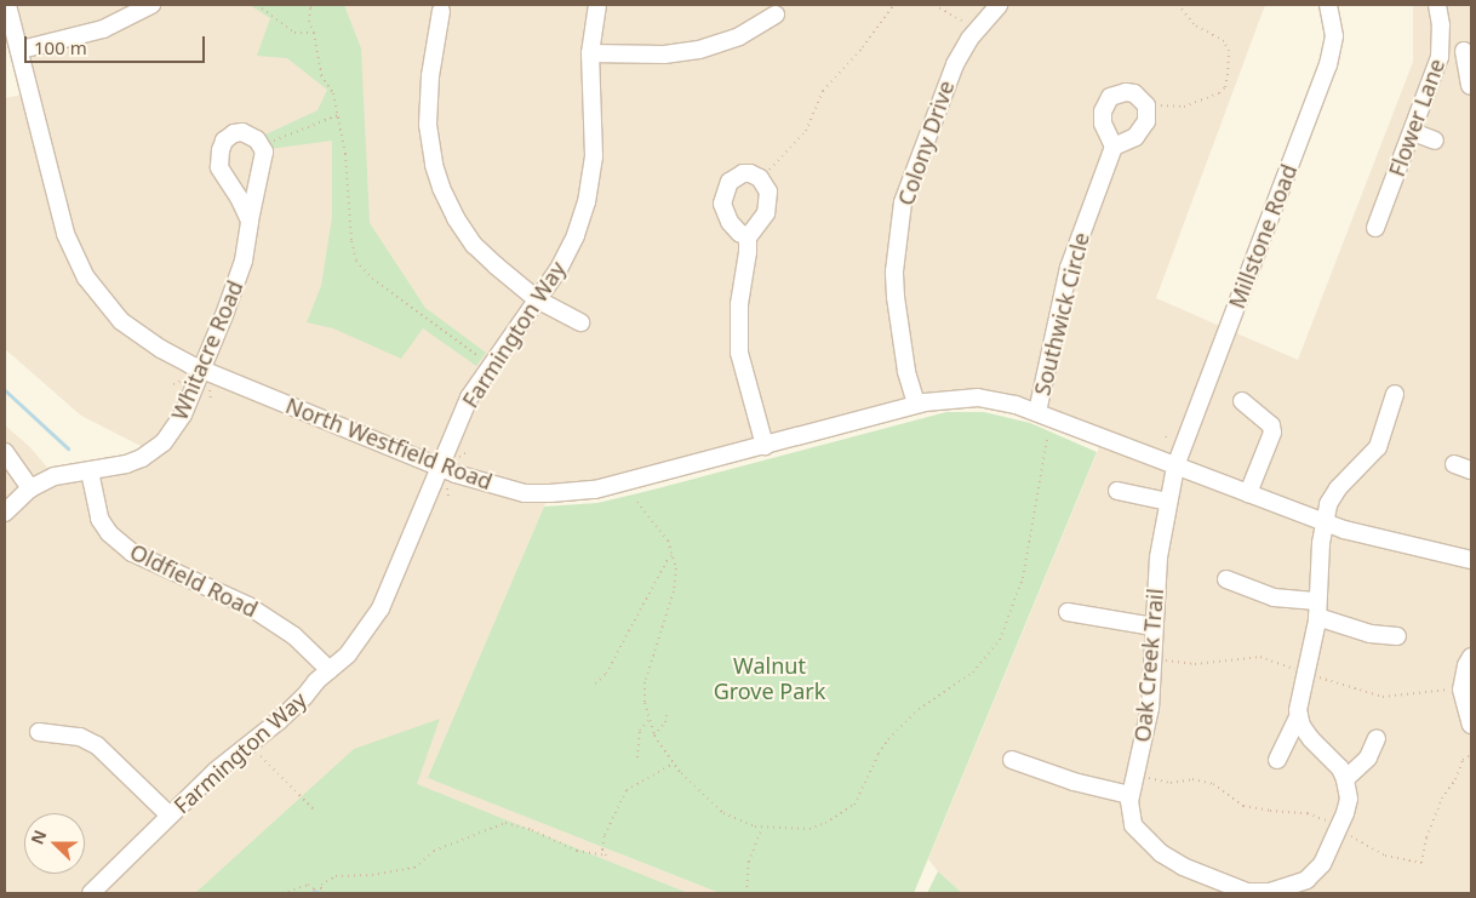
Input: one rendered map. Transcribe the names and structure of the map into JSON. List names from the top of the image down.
{
  "streets": {
    "street": [
      "Flower Lane",
      "Colony Drive",
      "Millstone Road",
      "Southwick Circle",
      "Farmington Way",
      "Whitacre Road",
      "North Westfield Road",
      "Oldfield Road",
      "Oak Creek Trail"
    ]
  },
  "crossings": [
    ["Colony Drive", "North Westfield Road"],
    ["Millstone Road", "North Westfield Road"],
    ["Millstone Road", "Oak Creek Trail"],
    ["Southwick Circle", "North Westfield Road"],
    ["Farmington Way", "North Westfield Road"],
    ["Farmington Way", "Oldfield Road"],
    ["Whitacre Road", "North Westfield Road"],
    ["Whitacre Road", "Oldfield Road"],
    ["North Westfield Road", "Oak Creek Trail"]
  ],
  "parks": ["Walnut Grove Park"],
  "scale_bar": "100 m",
  "north": "left"
}
